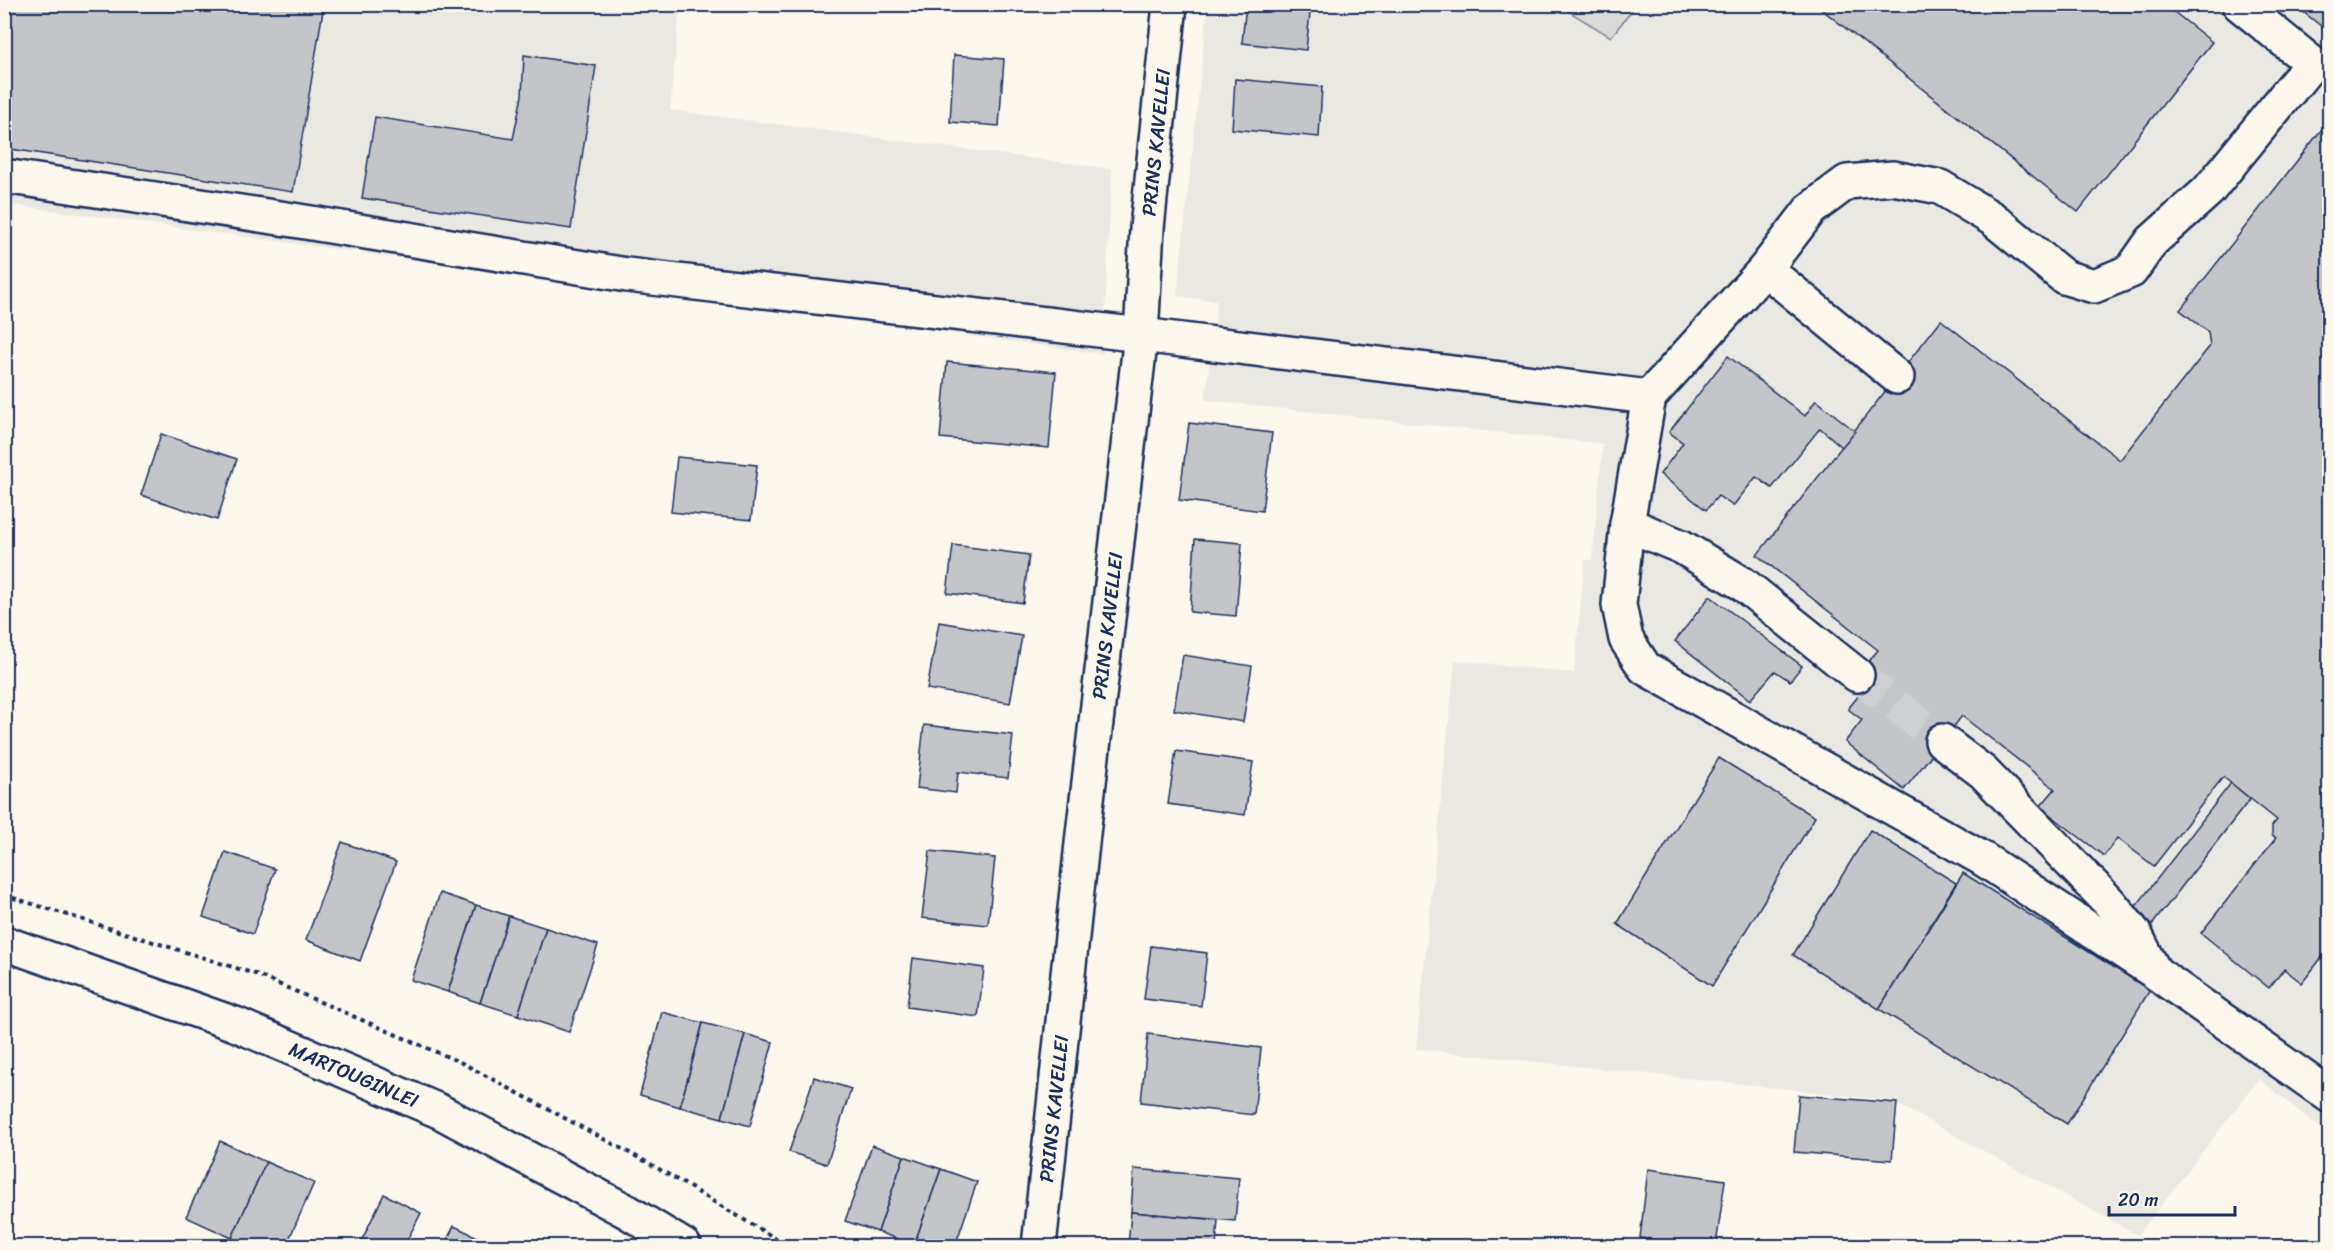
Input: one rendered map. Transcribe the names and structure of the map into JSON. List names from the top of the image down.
{
  "streets": {
    "street": ["PRINS KAVELLEI", "MARTOUGINLEI"]
  },
  "scale_bar": "20 m"
}
